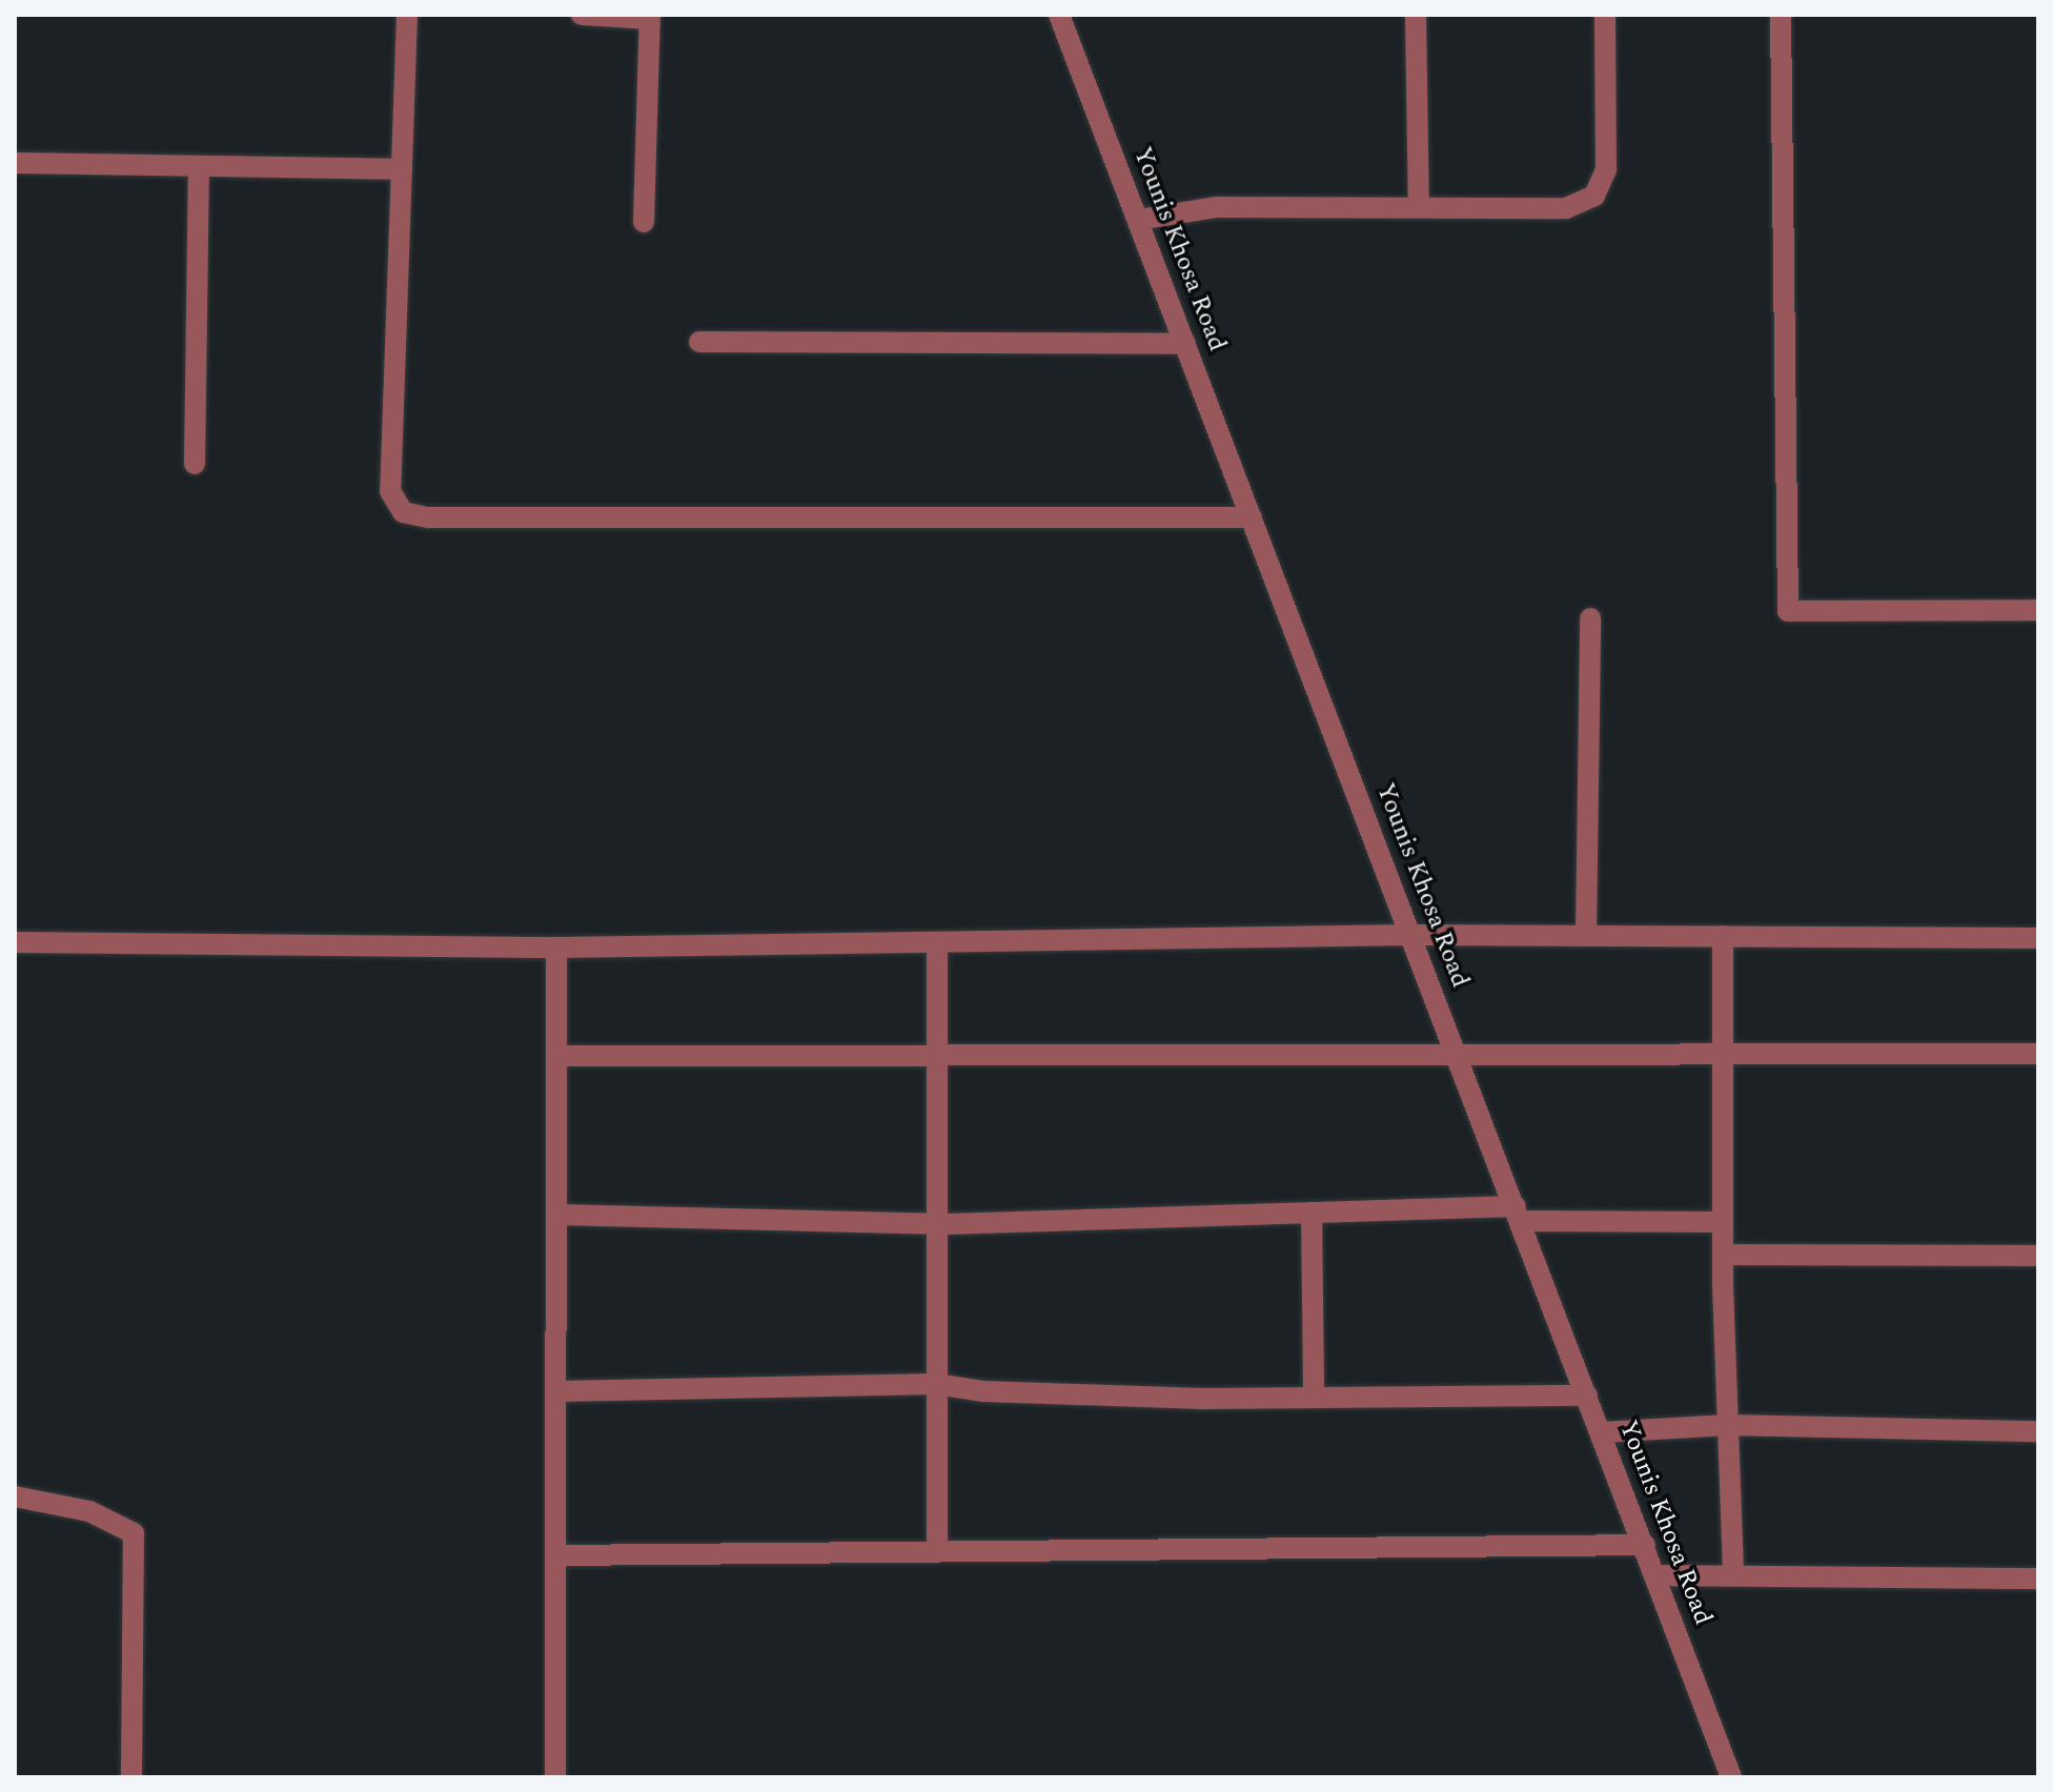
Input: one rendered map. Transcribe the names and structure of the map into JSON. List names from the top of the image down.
{
  "streets": {
    "street": ["Younis Khosa Road"]
  }
}
